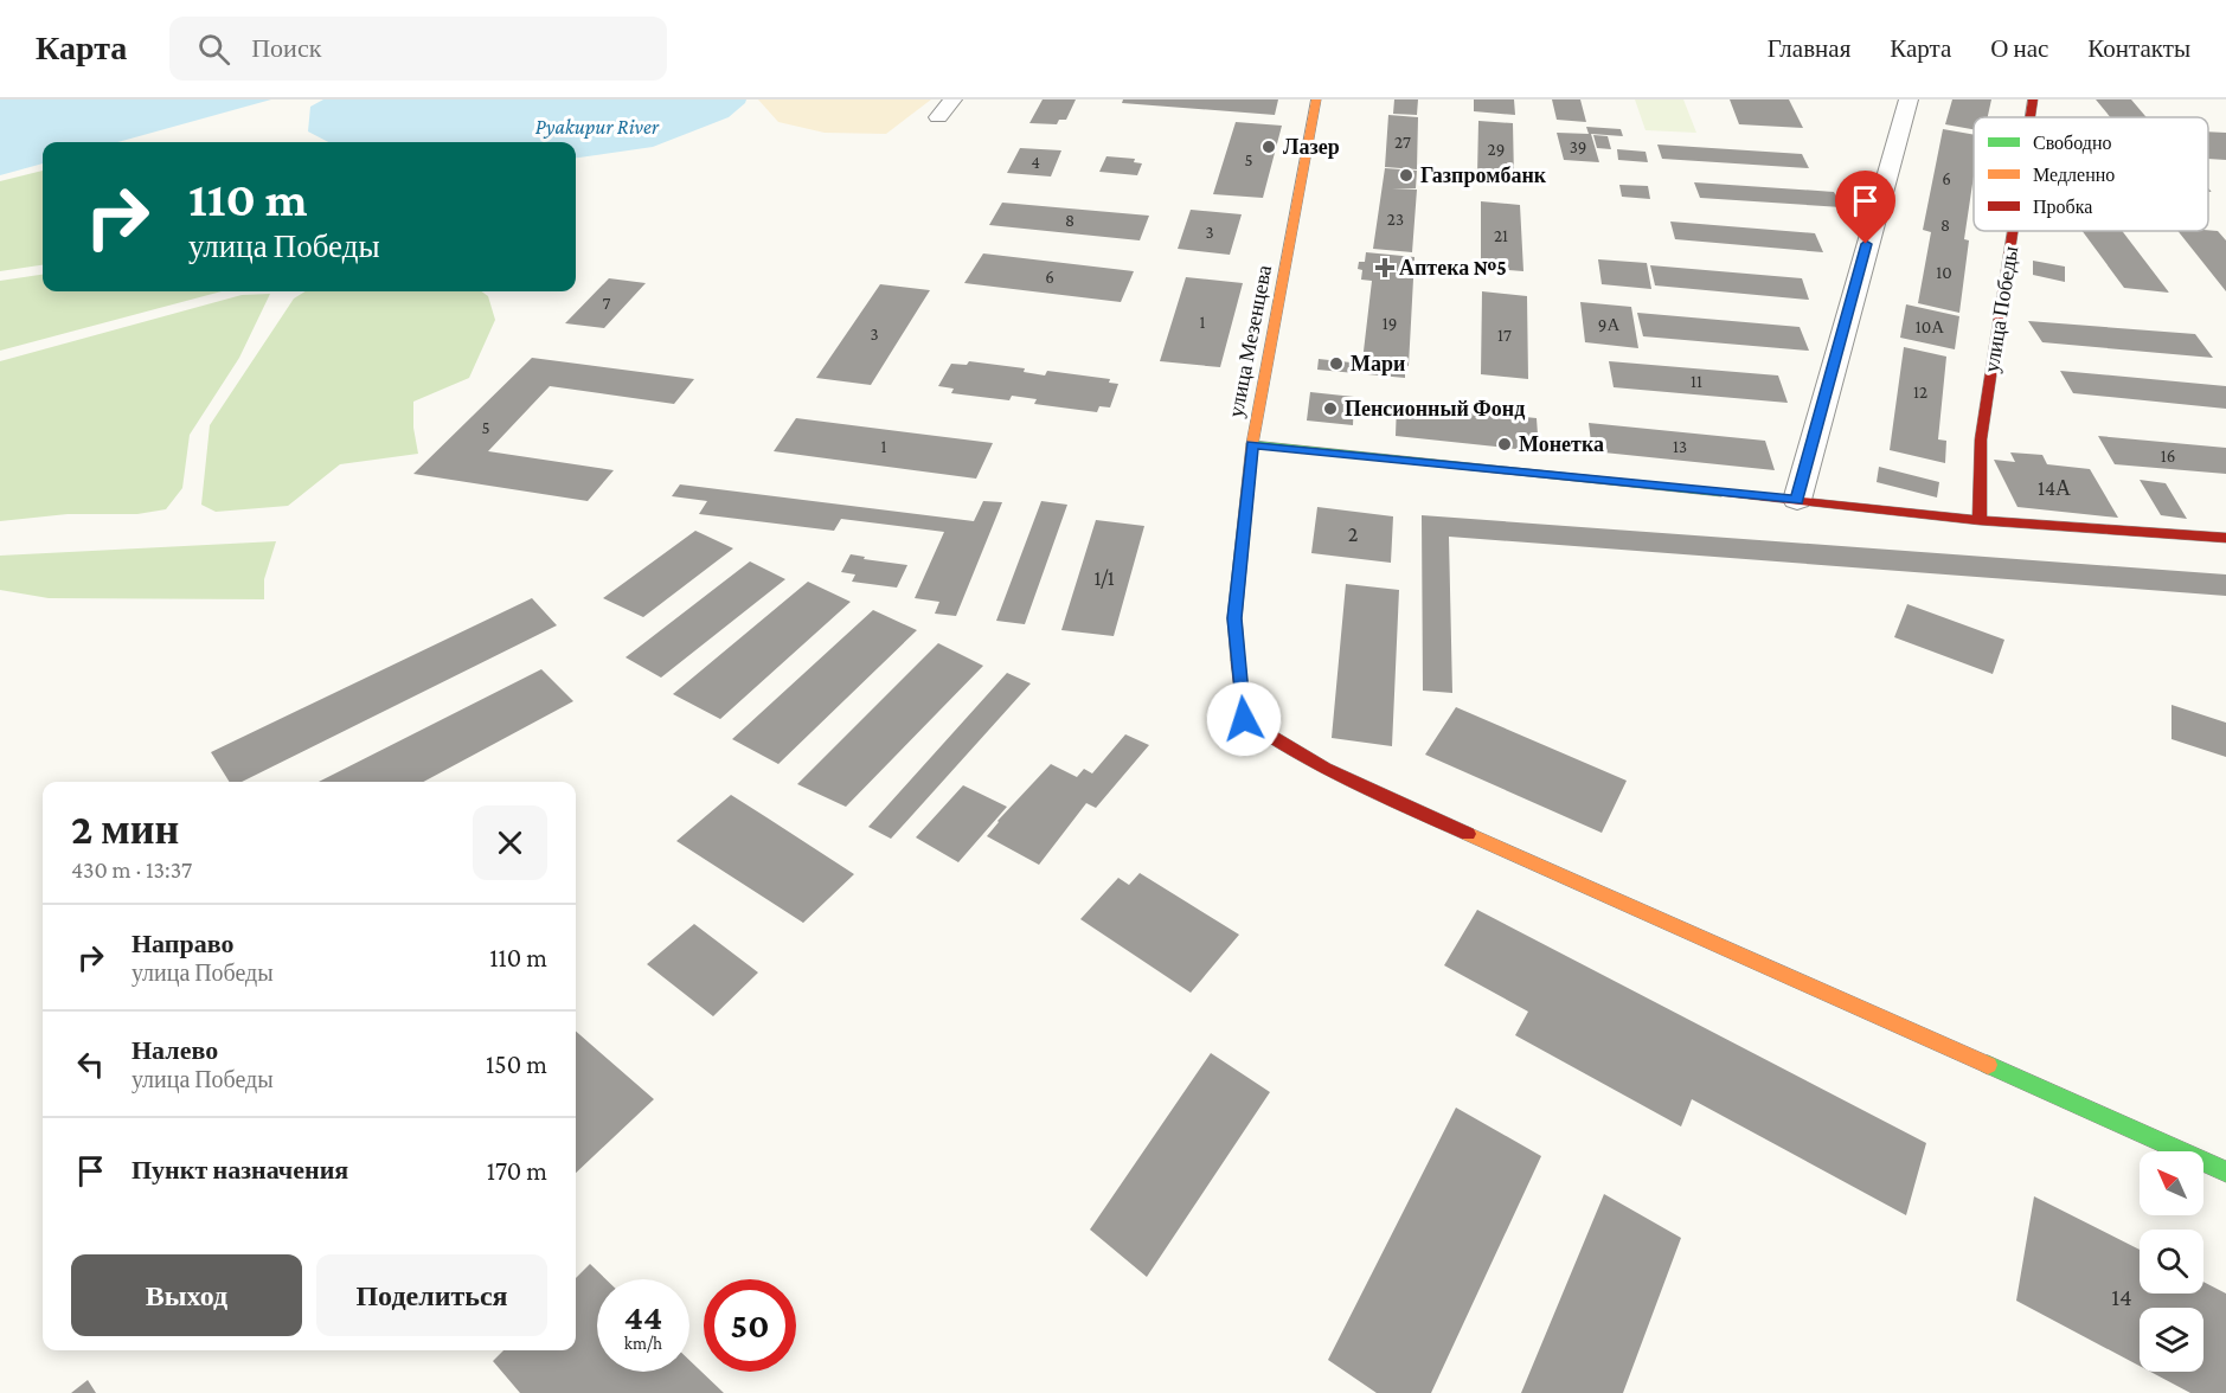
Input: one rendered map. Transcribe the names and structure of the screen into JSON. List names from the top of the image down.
{
  "streets": {
    "street": ["улица Победы", "улица Мезенцева"]
  },
  "water": ["Pyakupur River"],
  "places": {
    "other": [
      "Лазер",
      "Газпромбанк",
      "Мари",
      "Пенсионный Фонд",
      "Монетка"
    ],
    "health": ["Аптека №5"]
  },
  "house_numbers": [
    "27",
    "39",
    "29",
    "5",
    "4",
    "6",
    "23",
    "8",
    "8",
    "3",
    "21",
    "10",
    "6",
    "7",
    "1",
    "19",
    "9А",
    "10А",
    "3",
    "17",
    "11",
    "12",
    "5",
    "1",
    "13",
    "16",
    "14А",
    "2",
    "1/1",
    "14"
  ],
  "legend": ["Свободно", "Медленно", "Пробка"],
  "north": "top left",
  "page": {
    "header": "Карта",
    "search": "Поиск",
    "nav": [
      "Главная",
      "Карта",
      "О нас",
      "Контакты"
    ],
    "turn": ["110 m", "улица Победы"],
    "heading": ["2 мин", "430 m · 13:37"],
    "list": [
      {
        "name": "Направо",
        "note": "улица Победы",
        "value": "110 m"
      },
      {
        "name": "Налево",
        "note": "улица Победы",
        "value": "150 m"
      },
      {
        "name": "Пункт назначения",
        "value": "170 m"
      }
    ],
    "buttons": ["Выход", "Поделиться"],
    "speed": "44 km/h",
    "limit": "50"
  }
}
